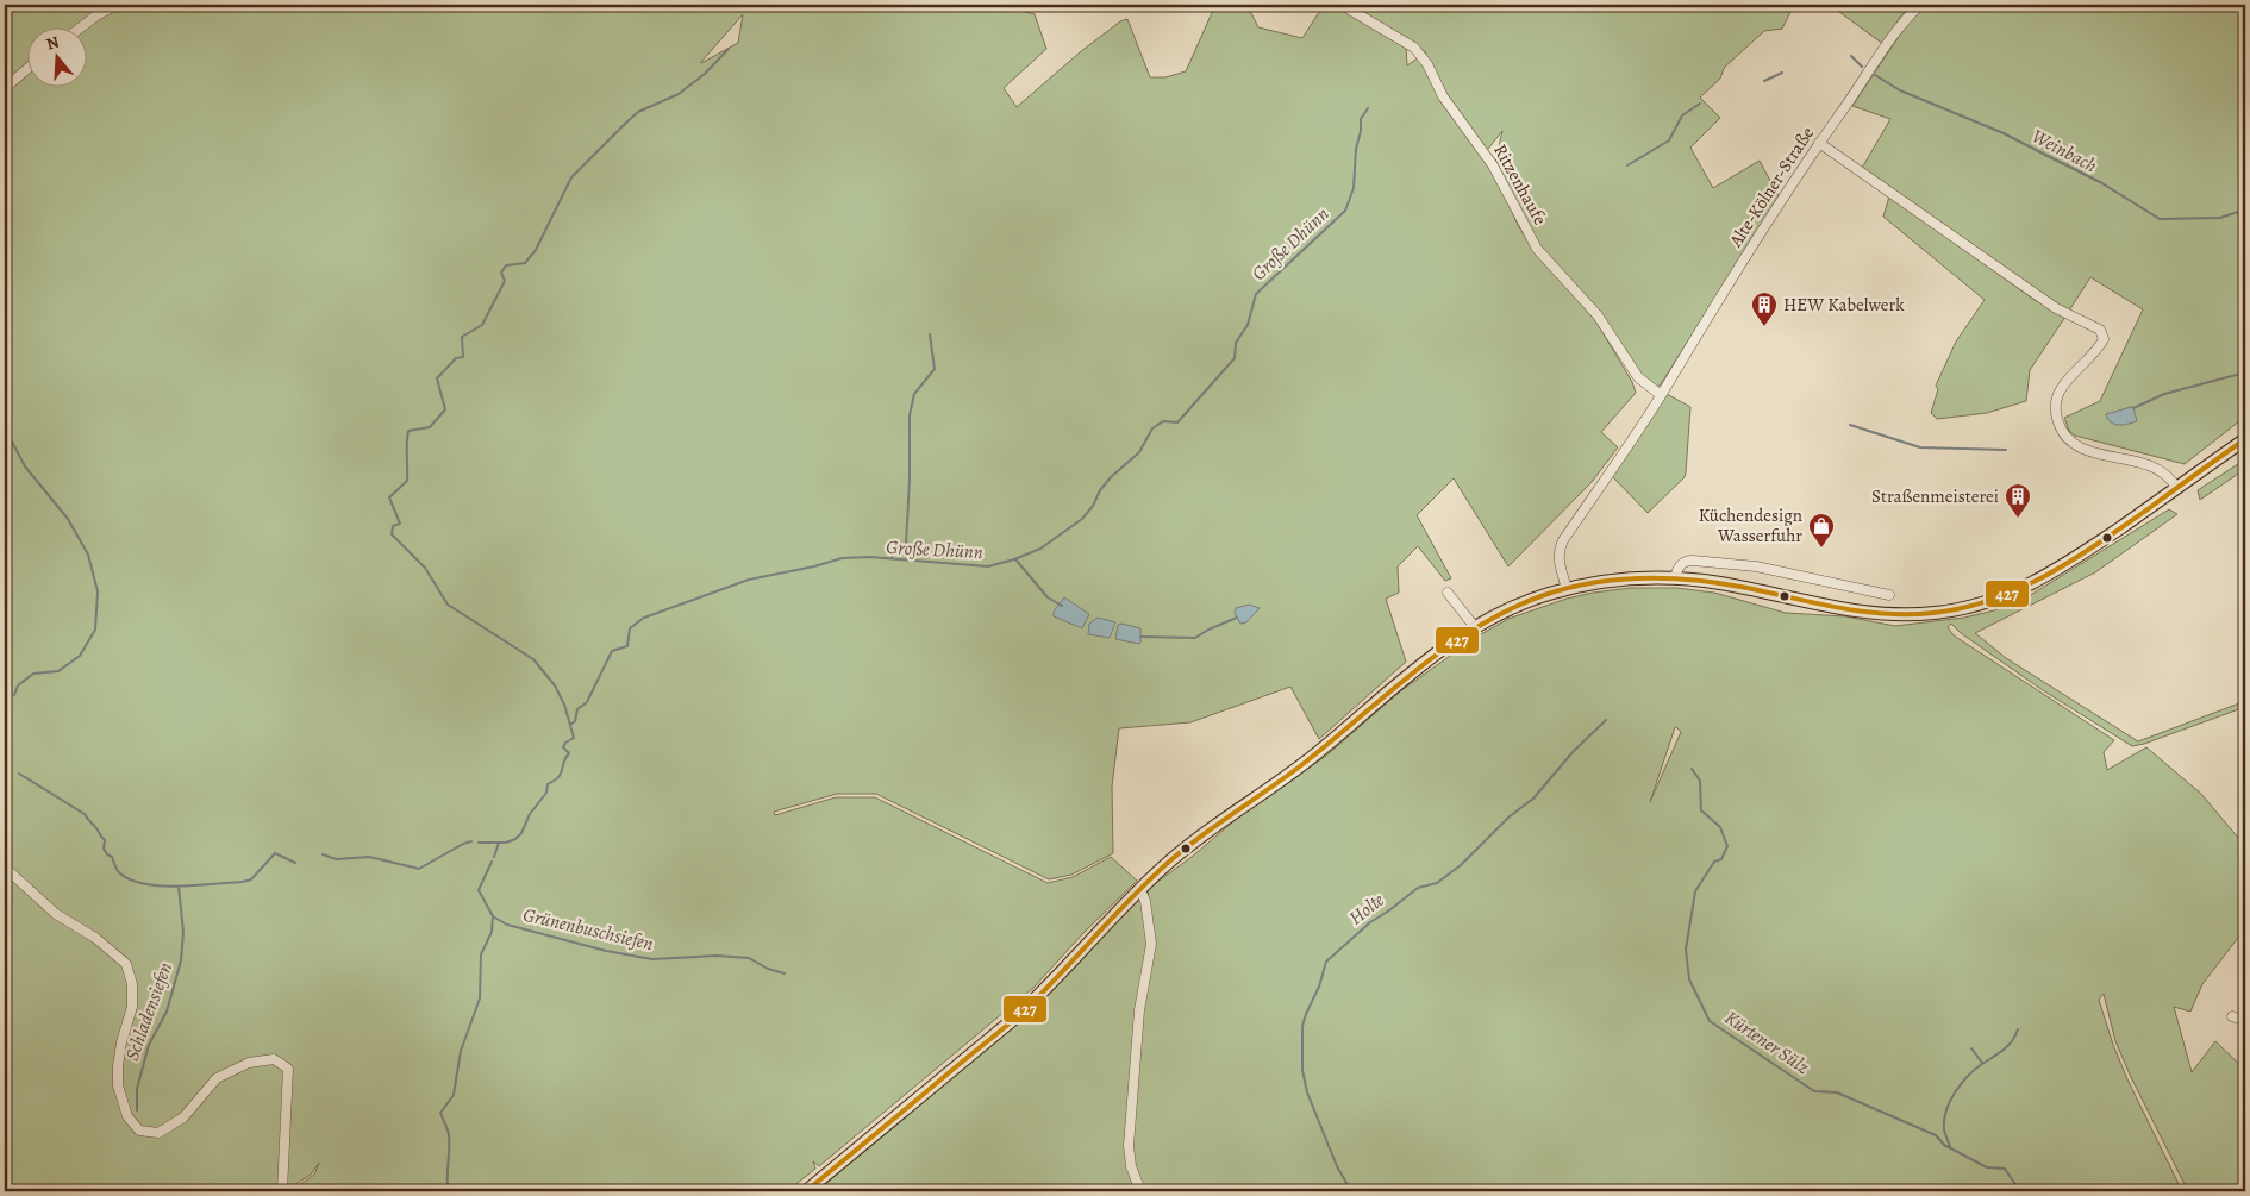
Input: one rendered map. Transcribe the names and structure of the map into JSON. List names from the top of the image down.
{
  "streets": {
    "street": ["Ritzenhaufe", "Alte-Kölner-Straße"]
  },
  "crossings": [
    ["Ritzenhaufe", "Alte-Kölner-Straße"]
  ],
  "water": [
    "Weinbach",
    "Große Dhünn",
    "Holte",
    "Grünenbuschsiefen",
    "Schladensiefen",
    "Kürtener Sülz"
  ],
  "places": {
    "building": ["HEW Kabelwerk", "Straßenmeisterei"],
    "shop": ["Küchendesign Wasserfuhr"]
  },
  "lines": ["transit line 427"],
  "north": "top"
}
